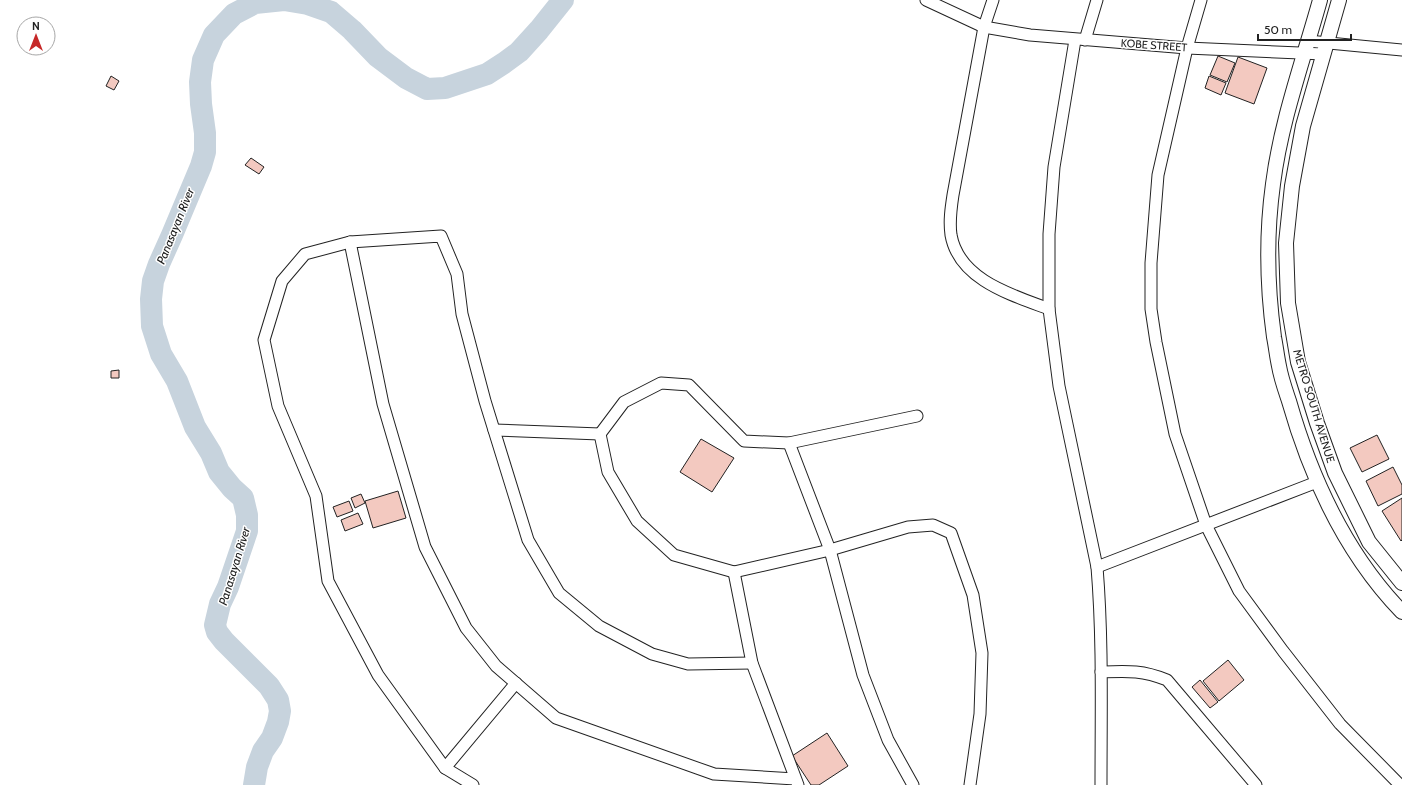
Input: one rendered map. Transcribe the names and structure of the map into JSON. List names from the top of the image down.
{
  "streets": {
    "street": ["KOBE STREET", "METRO SOUTH AVENUE"]
  },
  "crossings": [
    ["KOBE STREET", "METRO SOUTH AVENUE"]
  ],
  "water": ["Panasayan River"],
  "scale_bar": "50 m",
  "north": "top"
}
